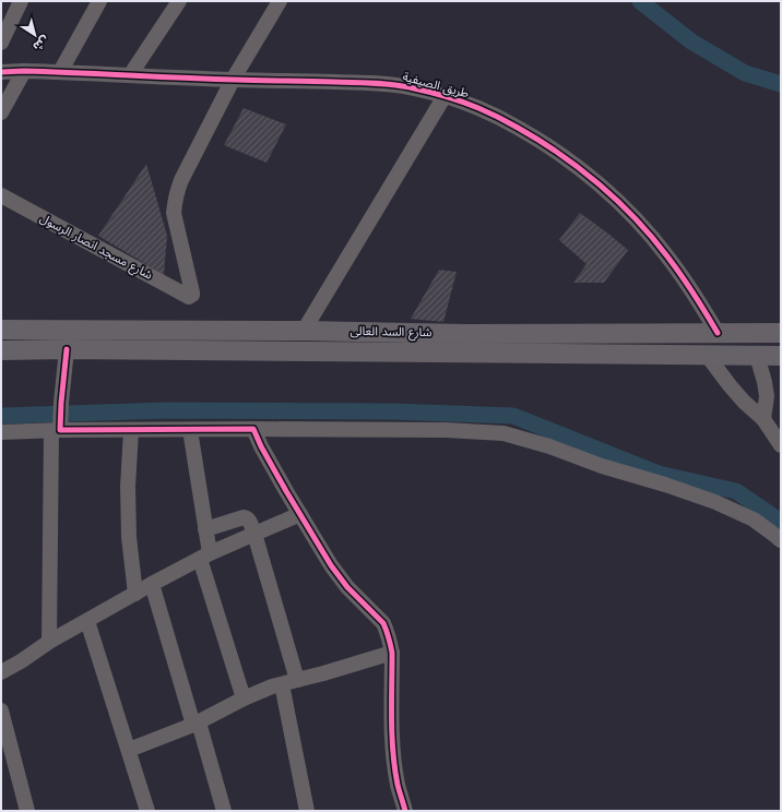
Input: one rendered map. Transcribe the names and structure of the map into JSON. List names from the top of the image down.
{
  "streets": {
    "main road": ["شارع السد العالى"],
    "street": ["طريق الصيفية", "شارع مسجد انصار الرسول"]
  },
  "crossings": [
    ["طريق الصيفية", "شارع مسجد انصار الرسول"],
    ["طريق الصيفية", "شارع السد العالى"]
  ],
  "north": "bottom right"
}
